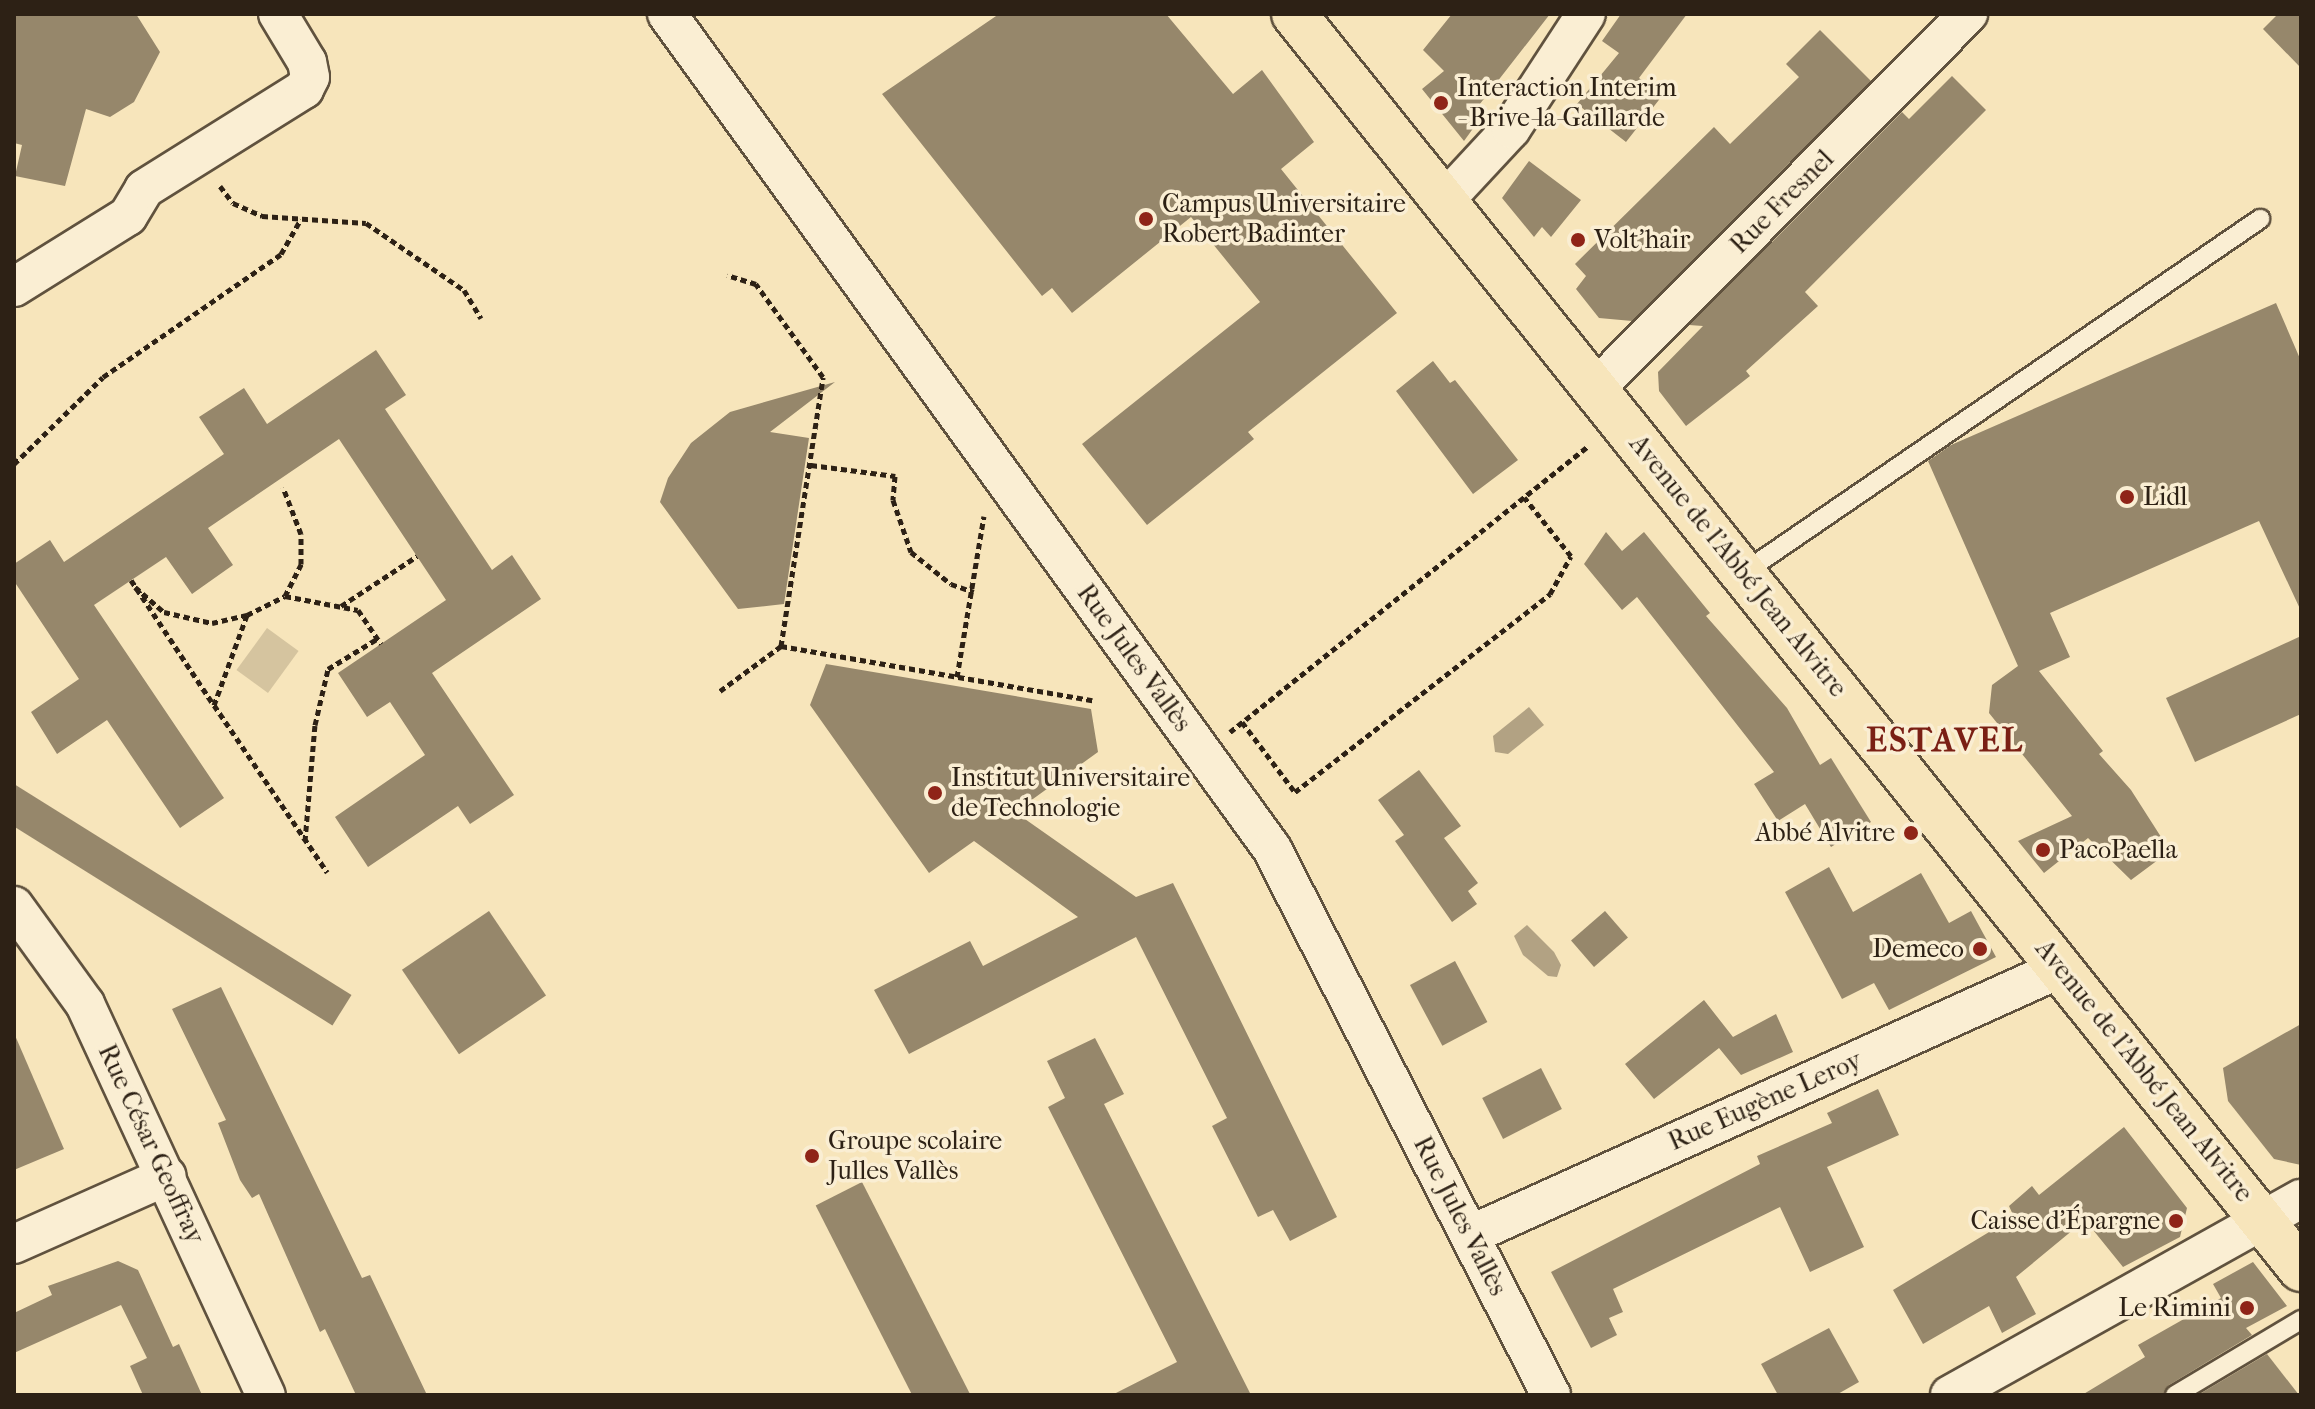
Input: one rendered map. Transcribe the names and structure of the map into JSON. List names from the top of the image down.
{
  "streets": {
    "main road": ["Avenue de l'Abbé Jean Alvitre"],
    "street": [
      "Rue Fresnel",
      "Rue Jules Vallès",
      "Rue Eugène Leroy",
      "Rue César Geoffray"
    ]
  },
  "crossings": [
    ["Rue Fresnel", "Avenue de l'Abbé Jean Alvitre"],
    ["Avenue de l'Abbé Jean Alvitre", "Rue Eugène Leroy"],
    ["Rue Jules Vallès", "Rue Eugène Leroy"]
  ],
  "districts": ["ESTAVEL"],
  "places": [
    "Interaction Interim - Brive-la-Gaillarde",
    "Campus Universitaire Robert Badinter",
    "Volt'hair",
    "Lidl",
    "Institut Universitaire de Technologie",
    "Abbé Alvitre",
    "PacoPaella",
    "Demeco",
    "Groupe scolaire Julles Vallès",
    "Caisse d'Épargne",
    "Le Rimini"
  ]
}
